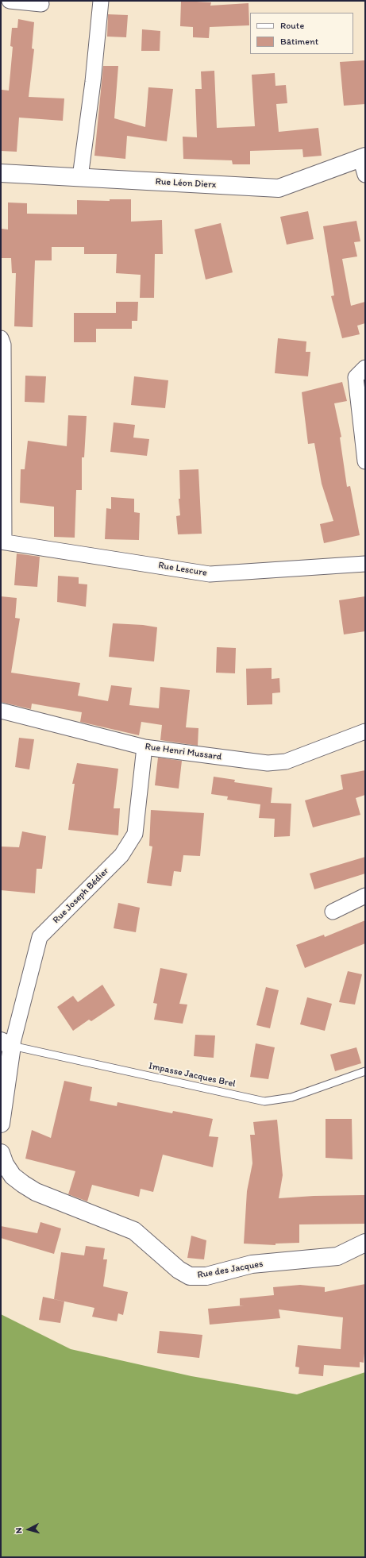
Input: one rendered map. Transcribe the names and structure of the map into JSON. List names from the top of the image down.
{
  "streets": {
    "street": [
      "Rue Léon Dierx",
      "Rue Lescure",
      "Rue Henri Mussard",
      "Rue Joseph Bédier",
      "Rue des Jacques"
    ],
    "lane": ["Impasse Jacques Brel"]
  },
  "crossings": [
    ["Rue Henri Mussard", "Rue Joseph Bédier"],
    ["Rue Joseph Bédier", "Impasse Jacques Brel"]
  ],
  "legend": ["Route", "Bâtiment"],
  "north": "left"
}
